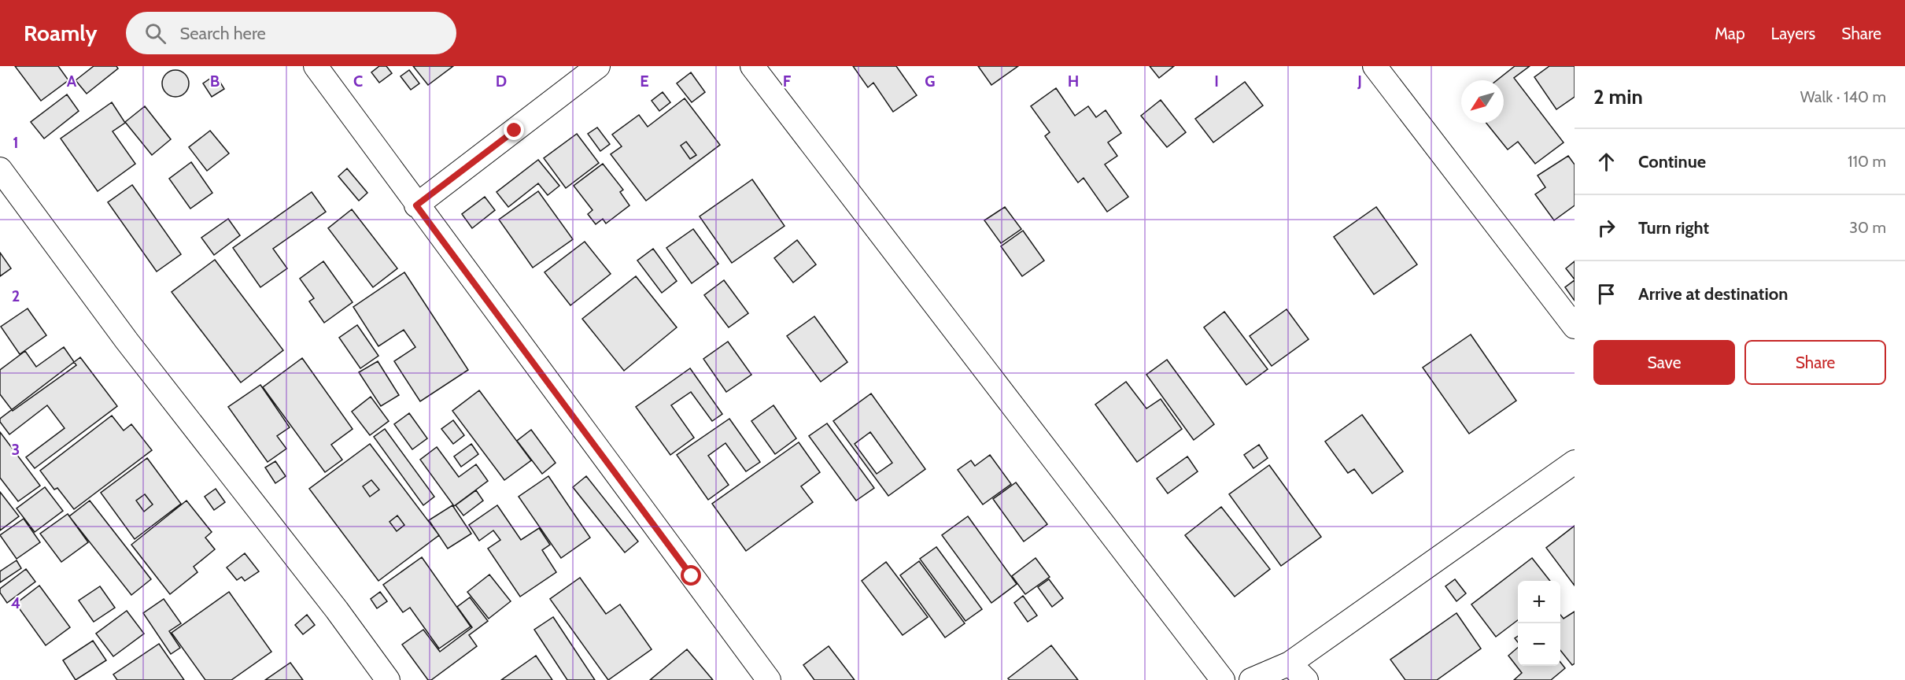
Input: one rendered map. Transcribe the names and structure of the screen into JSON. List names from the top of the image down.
{
  "north": "bottom left",
  "page": {
    "header": "Roamly",
    "search": "Search here",
    "nav": ["Map", "Layers", "Share"],
    "heading": ["2 min", "Walk · 140 m"],
    "list": [
      ["Continue", "110 m"],
      ["Turn right", "30 m"],
      "Arrive at destination"
    ],
    "buttons": ["Save", "Share"],
    "map_buttons": ["+", "−"]
  },
  "grid": {
    "columns": [
      "A",
      "B",
      "C",
      "D",
      "E",
      "F",
      "G",
      "H",
      "I",
      "J"
    ],
    "rows": [
      "1",
      "2",
      "3",
      "4"
    ]
  }
}
